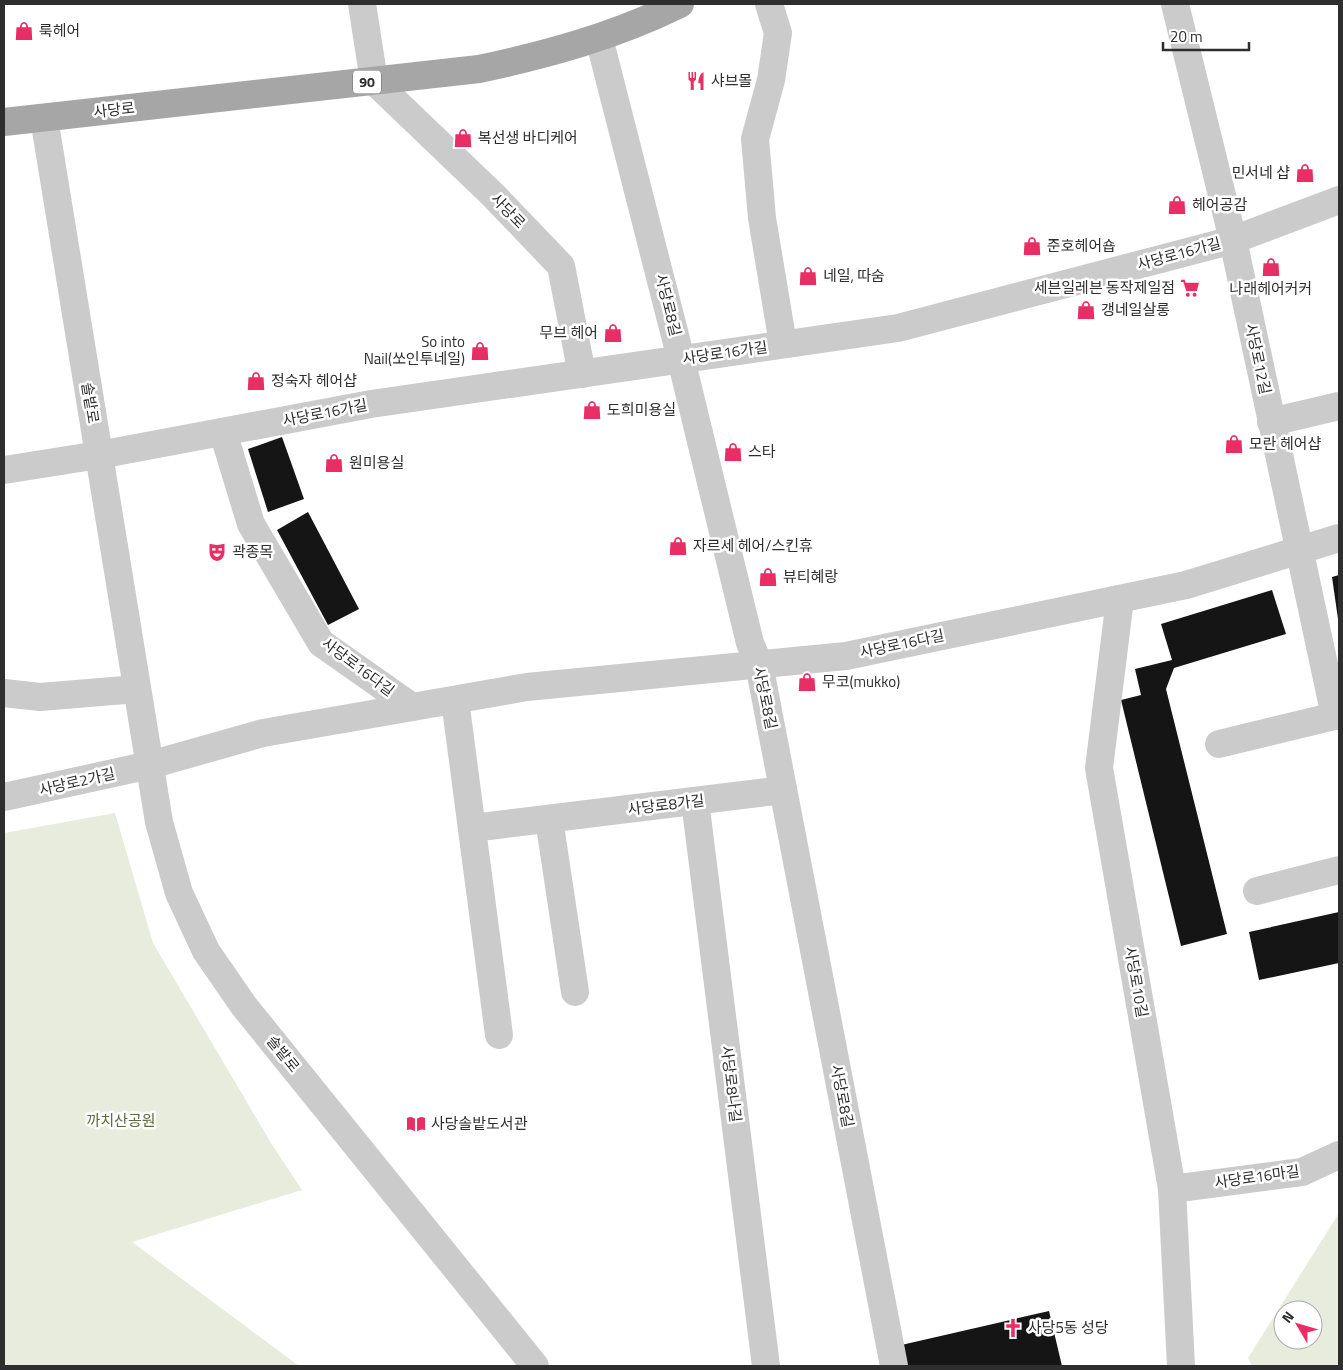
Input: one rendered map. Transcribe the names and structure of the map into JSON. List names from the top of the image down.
{
  "streets": {
    "main road": ["90", "사당로"],
    "street": [
      "사당로16가길",
      "사당로8길",
      "사당로12길",
      "솔밭로",
      "사당로16다길",
      "사당로2가길",
      "사당로8가길",
      "사당로10길",
      "사당로8나길",
      "사당로16마길"
    ]
  },
  "crossings": [
    ["사당로", "사당로16가길"],
    ["사당로", "사당로8길"],
    ["사당로", "솔밭로"],
    ["사당로16가길", "사당로8길"],
    ["사당로16가길", "사당로12길"],
    ["사당로16가길", "솔밭로"],
    ["사당로16가길", "사당로16다길"],
    ["사당로8길", "사당로16다길"],
    ["사당로8길", "사당로8가길"],
    ["사당로12길", "사당로16다길"],
    ["솔밭로", "사당로16다길"],
    ["솔밭로", "사당로2가길"],
    ["사당로16다길", "사당로2가길"],
    ["사당로16다길", "사당로10길"],
    ["사당로8가길", "사당로8나길"],
    ["사당로10길", "사당로16마길"]
  ],
  "parks": ["까치산공원"],
  "places": {
    "shop": [
      "룩헤어",
      "복선생 바디케어",
      "민서네 샵",
      "헤어공감",
      "준호헤어숍",
      "나래헤어커커",
      "네일, 따숨",
      "갱네일살롱",
      "무브 헤어",
      "So into Nail(쏘인투네일)",
      "정숙자 헤어샵",
      "도희미용실",
      "모란 헤어샵",
      "스타",
      "원미용실",
      "자르세 헤어/스킨휴",
      "뷰티혜랑",
      "무코(mukko)"
    ],
    "restaurant": ["샤브몰"],
    "supermarket": ["세븐일레븐 동작제일점"],
    "theatre": ["곽종목"],
    "library": ["사당솔밭도서관"],
    "church": ["사당5동 성당"]
  },
  "scale_bar": "20 m",
  "north": "top left"
}
